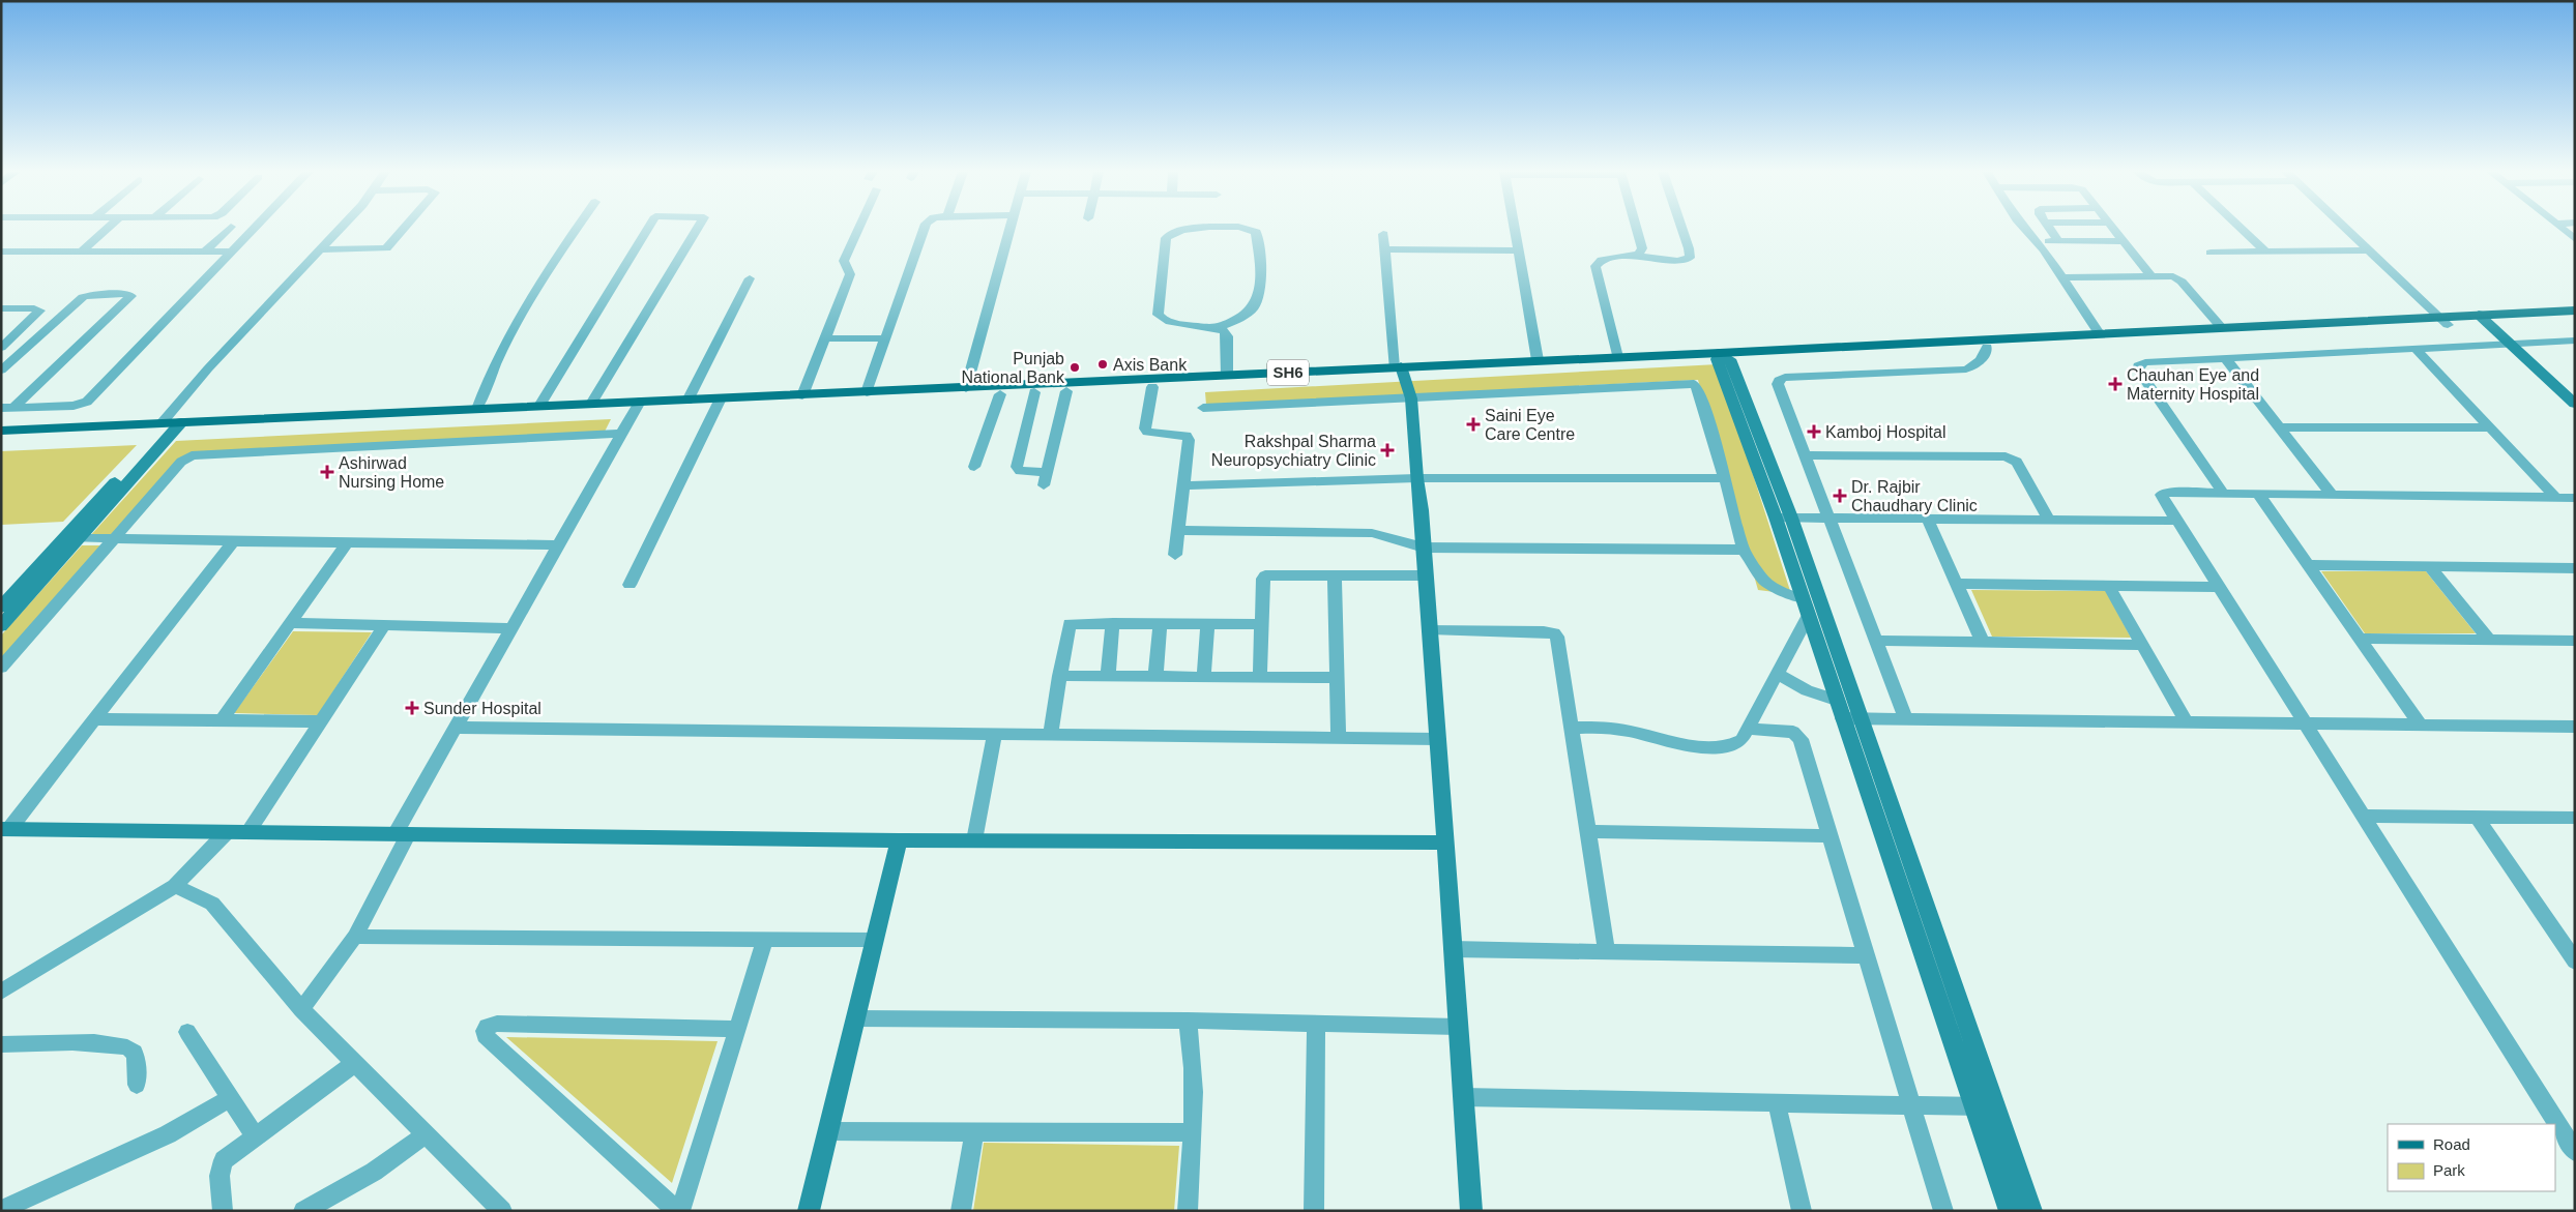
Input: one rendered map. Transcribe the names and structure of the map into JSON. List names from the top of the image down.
{
  "streets": {
    "main road": ["SH6"]
  },
  "places": {
    "other": ["Axis Bank", "Punjab National Bank"],
    "health": [
      "Chauhan Eye and Maternity Hospital",
      "Saini Eye Care Centre",
      "Kamboj Hospital",
      "Rakshpal Sharma Neuropsychiatry Clinic",
      "Ashirwad Nursing Home",
      "Dr. Rajbir Chaudhary Clinic",
      "Sunder Hospital"
    ]
  },
  "legend": ["Road", "Park"]
}
